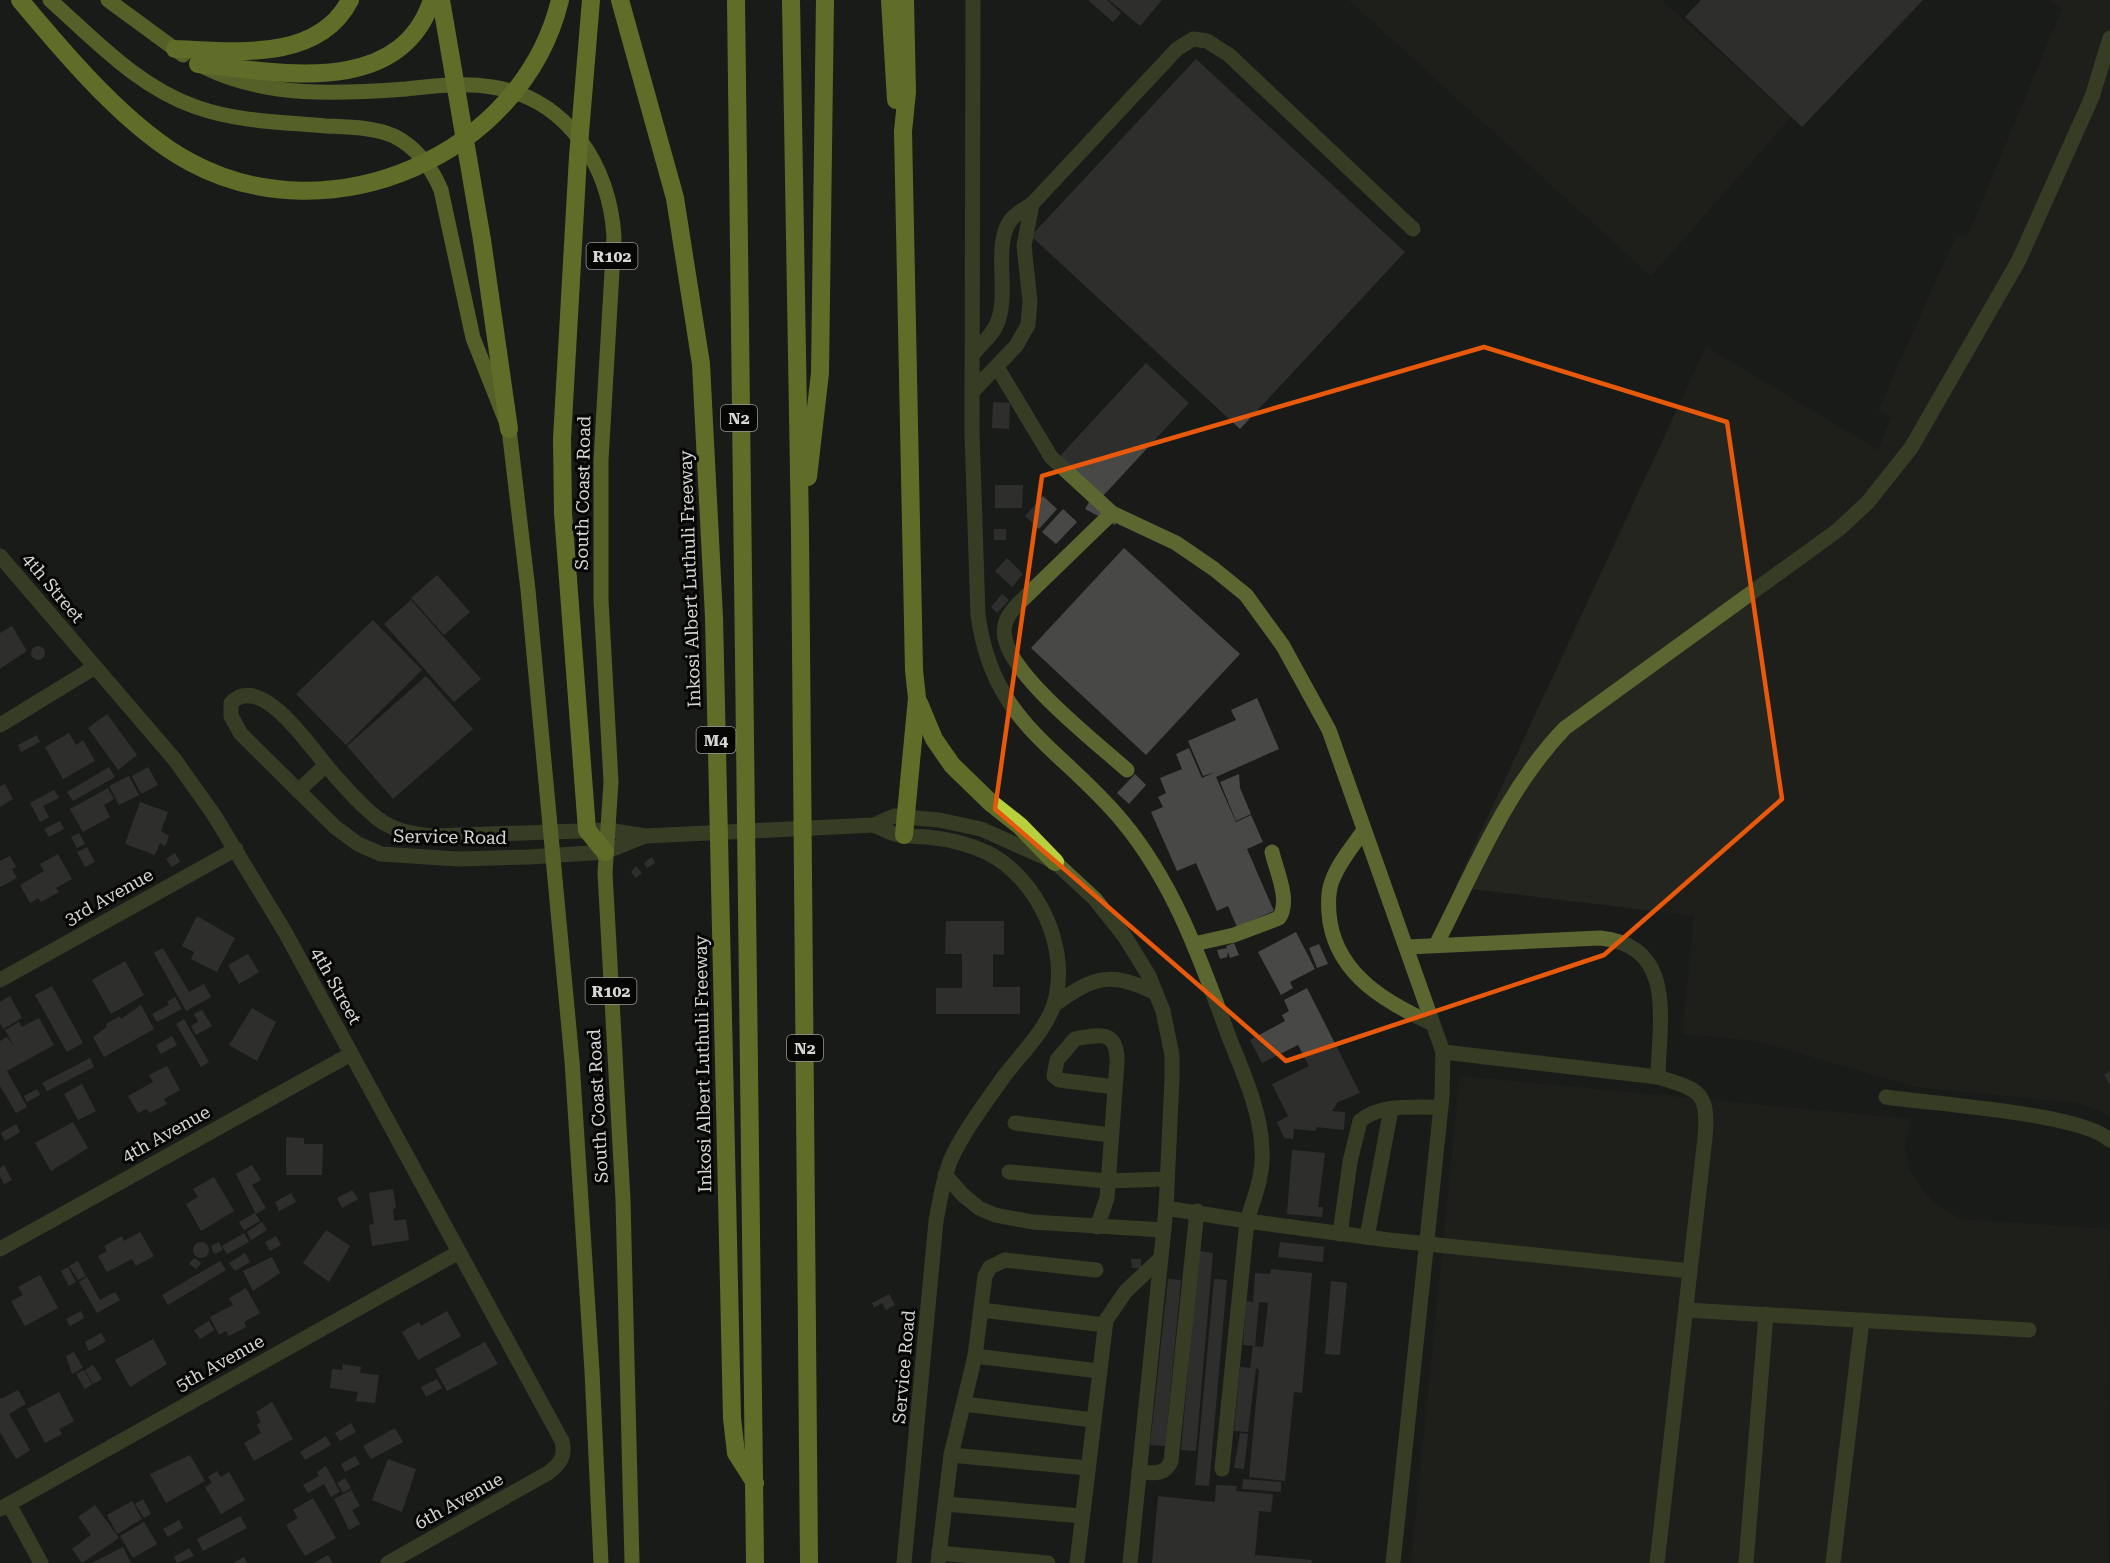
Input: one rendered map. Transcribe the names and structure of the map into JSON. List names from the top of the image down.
{
  "streets": {
    "highway": ["N2", "Inkosi Albert Luthuli Freeway", "M4"],
    "main road": ["R102", "South Coast Road"],
    "street": [
      "4th Street",
      "Service Road",
      "3rd Avenue",
      "4th Avenue",
      "5th Avenue",
      "6th Avenue"
    ]
  },
  "crossings": [
    ["N2", "Inkosi Albert Luthuli Freeway"],
    ["South Coast Road", "Service Road"],
    ["4th Street", "3rd Avenue"],
    ["4th Street", "4th Avenue"],
    ["4th Street", "5th Avenue"],
    ["4th Street", "6th Avenue"]
  ]
}
